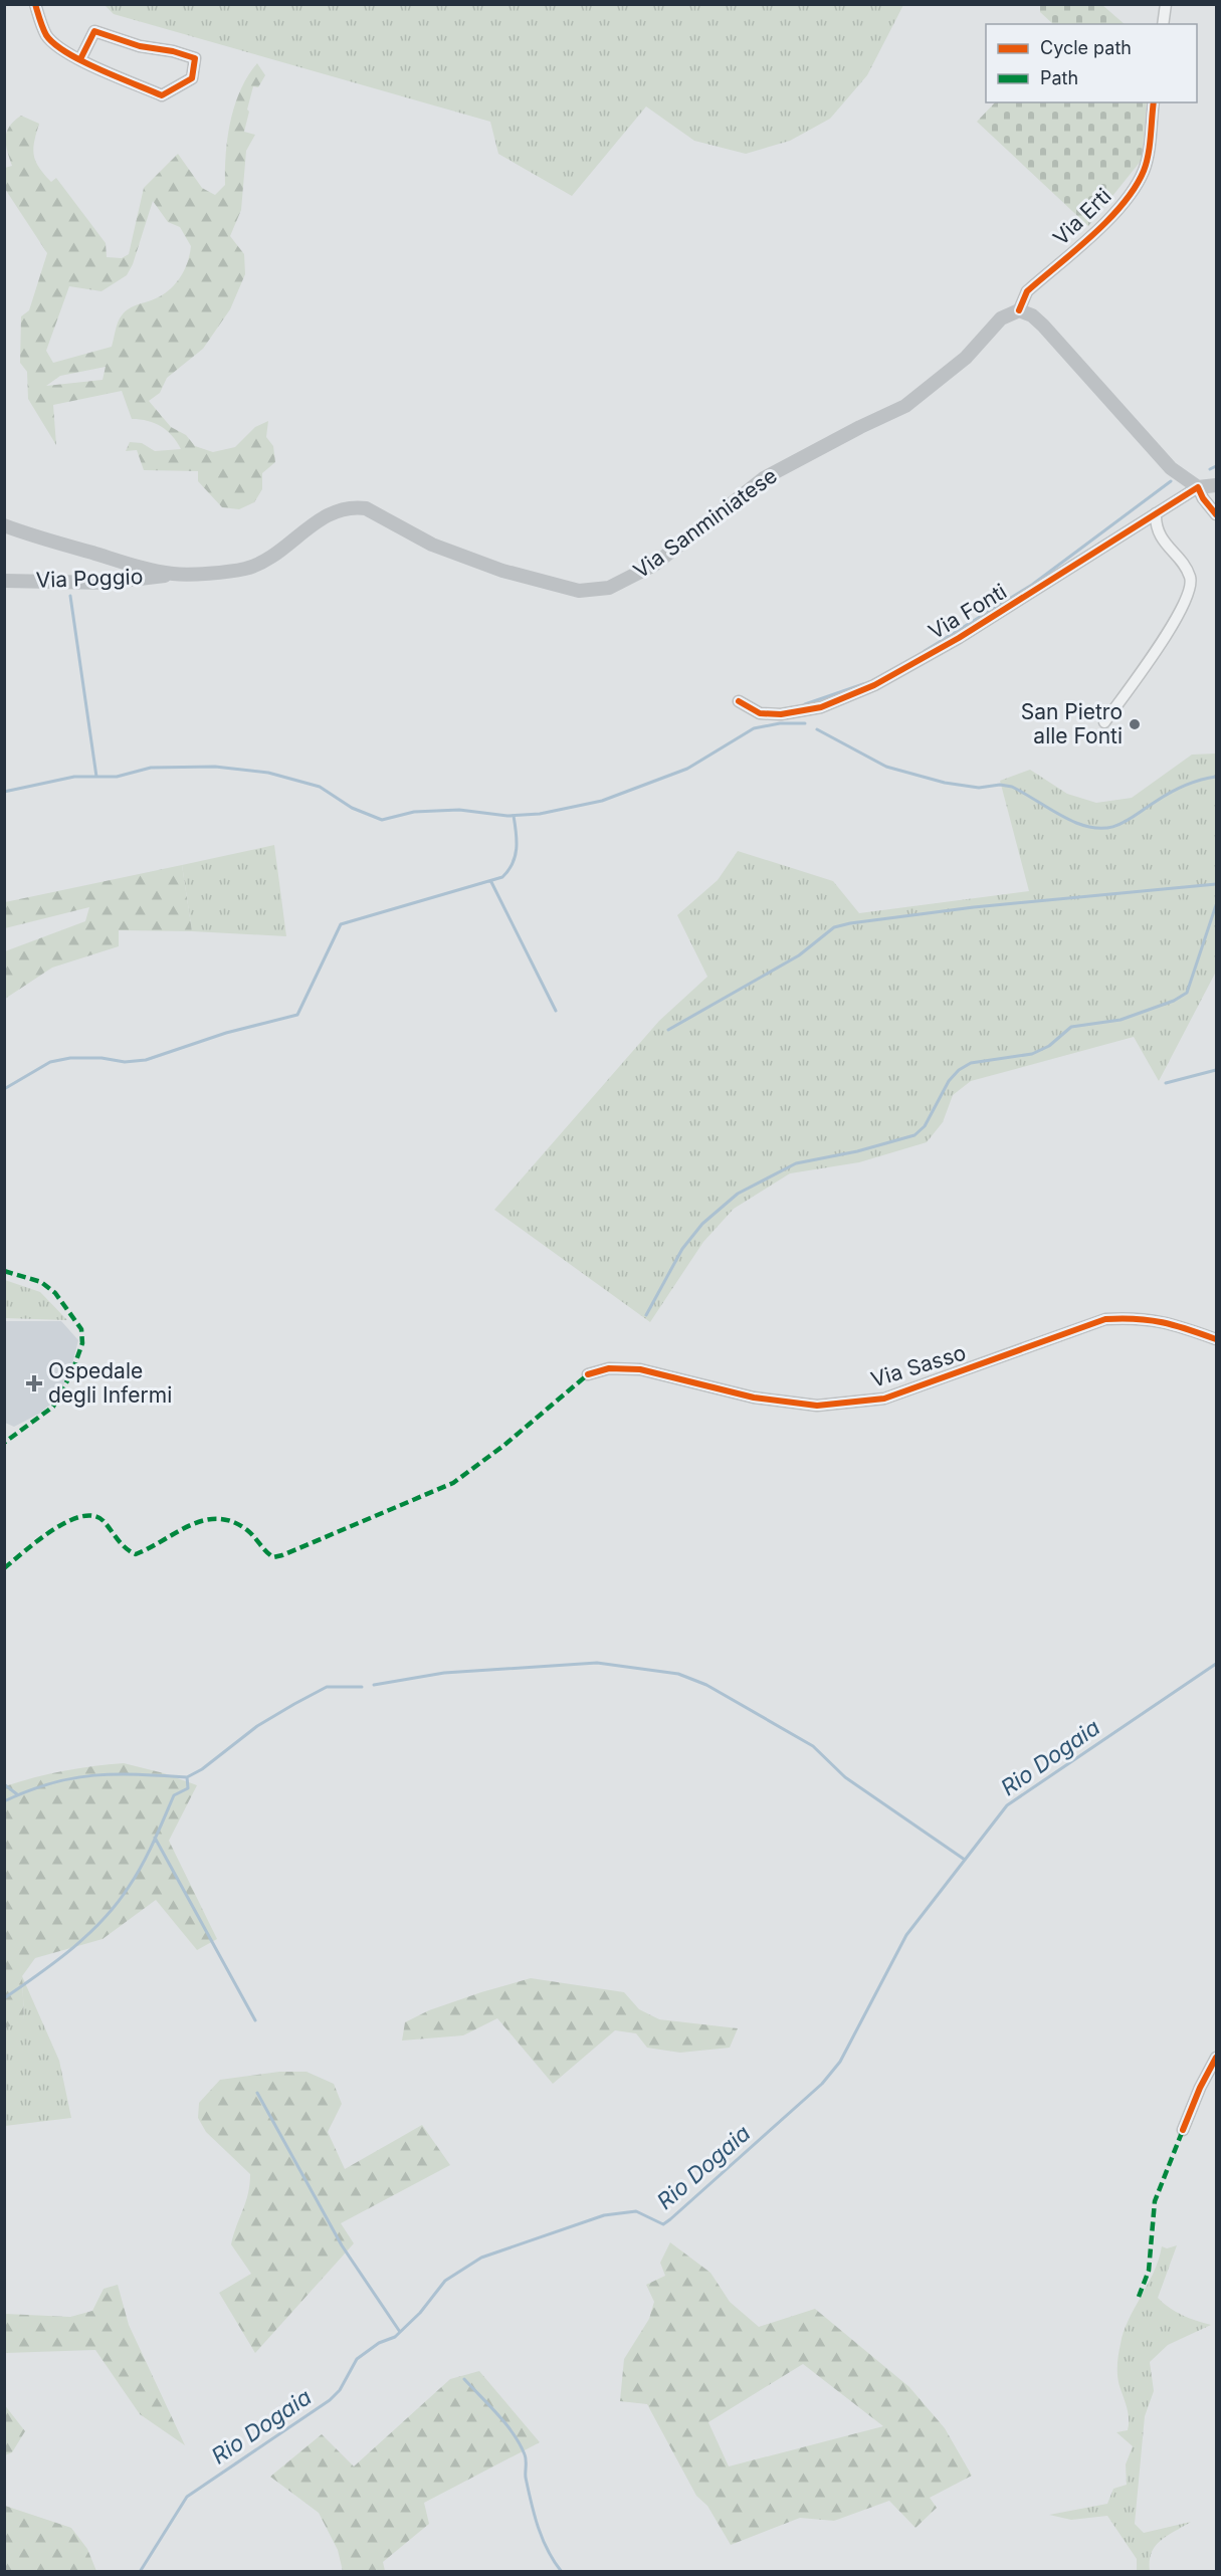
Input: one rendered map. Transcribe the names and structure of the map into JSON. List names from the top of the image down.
{
  "streets": {
    "main road": ["Via Sanminiatese", "Via Poggio"],
    "street": ["Via Erti", "Via Fonti", "Via Sasso"]
  },
  "crossings": [
    ["Via Erti", "Via Sanminiatese"],
    ["Via Sanminiatese", "Via Poggio"]
  ],
  "water": ["Rio Dogaia"],
  "places": {
    "other": ["San Pietro alle Fonti"],
    "health": ["Ospedale degli Infermi"]
  },
  "legend": ["Cycle path", "Path"]
}
